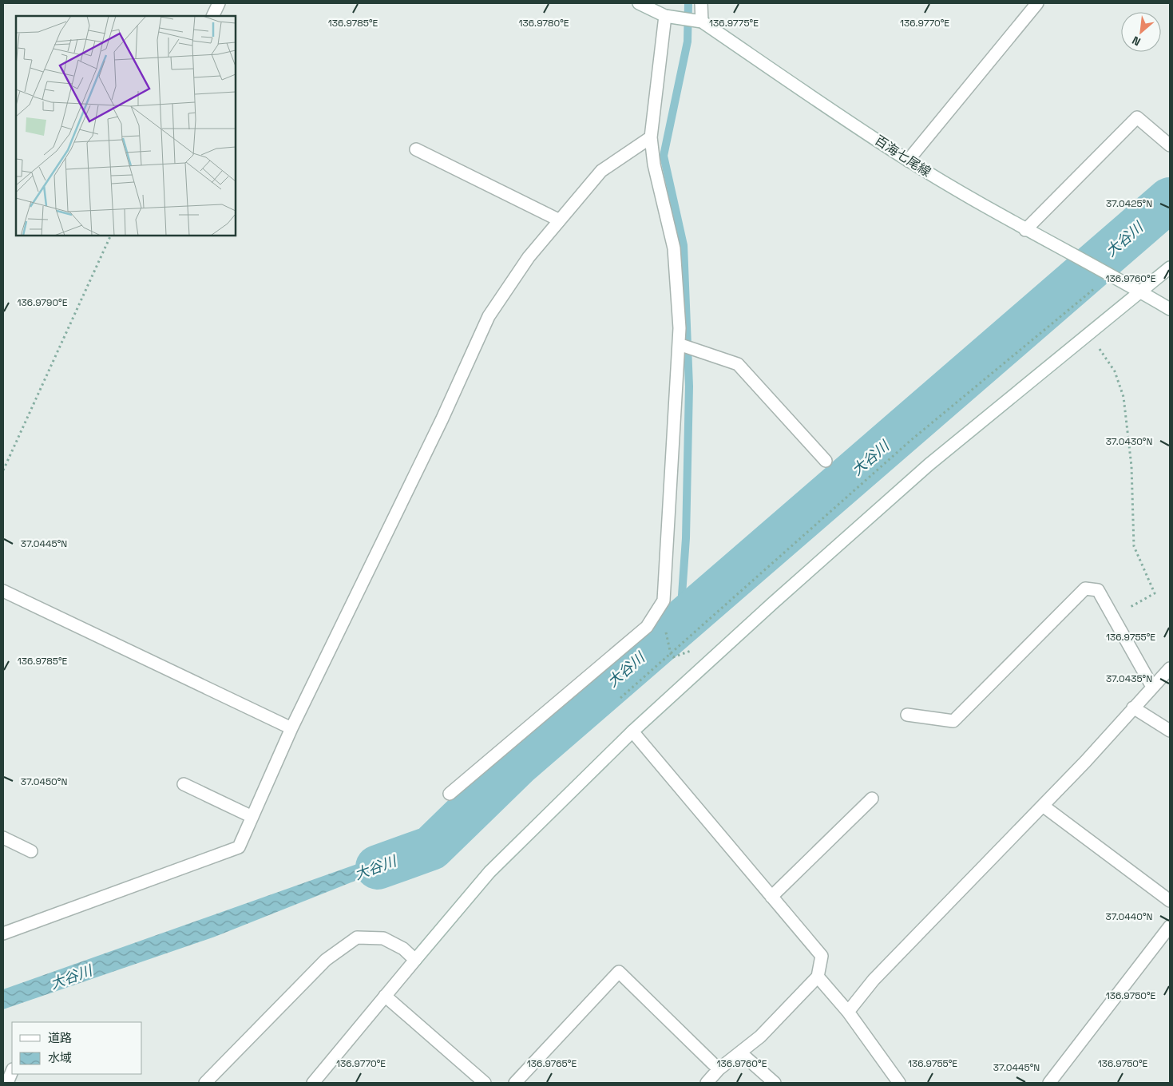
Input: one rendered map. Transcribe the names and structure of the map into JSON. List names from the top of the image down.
{
  "streets": {
    "street": ["百海七尾線"]
  },
  "water": ["大谷川"],
  "legend": ["道路", "水域"],
  "north": "bottom left",
  "coordinates": [
    "136.9785°E",
    "136.9780°E",
    "136.9775°E",
    "136.9770°E",
    "37.0425°N",
    "136.9760°E",
    "136.9790°E",
    "37.0430°N",
    "37.0445°N",
    "136.9755°E",
    "37.0435°N",
    "37.0450°N",
    "37.0440°N",
    "136.9750°E",
    "136.9765°E"
  ]
}
